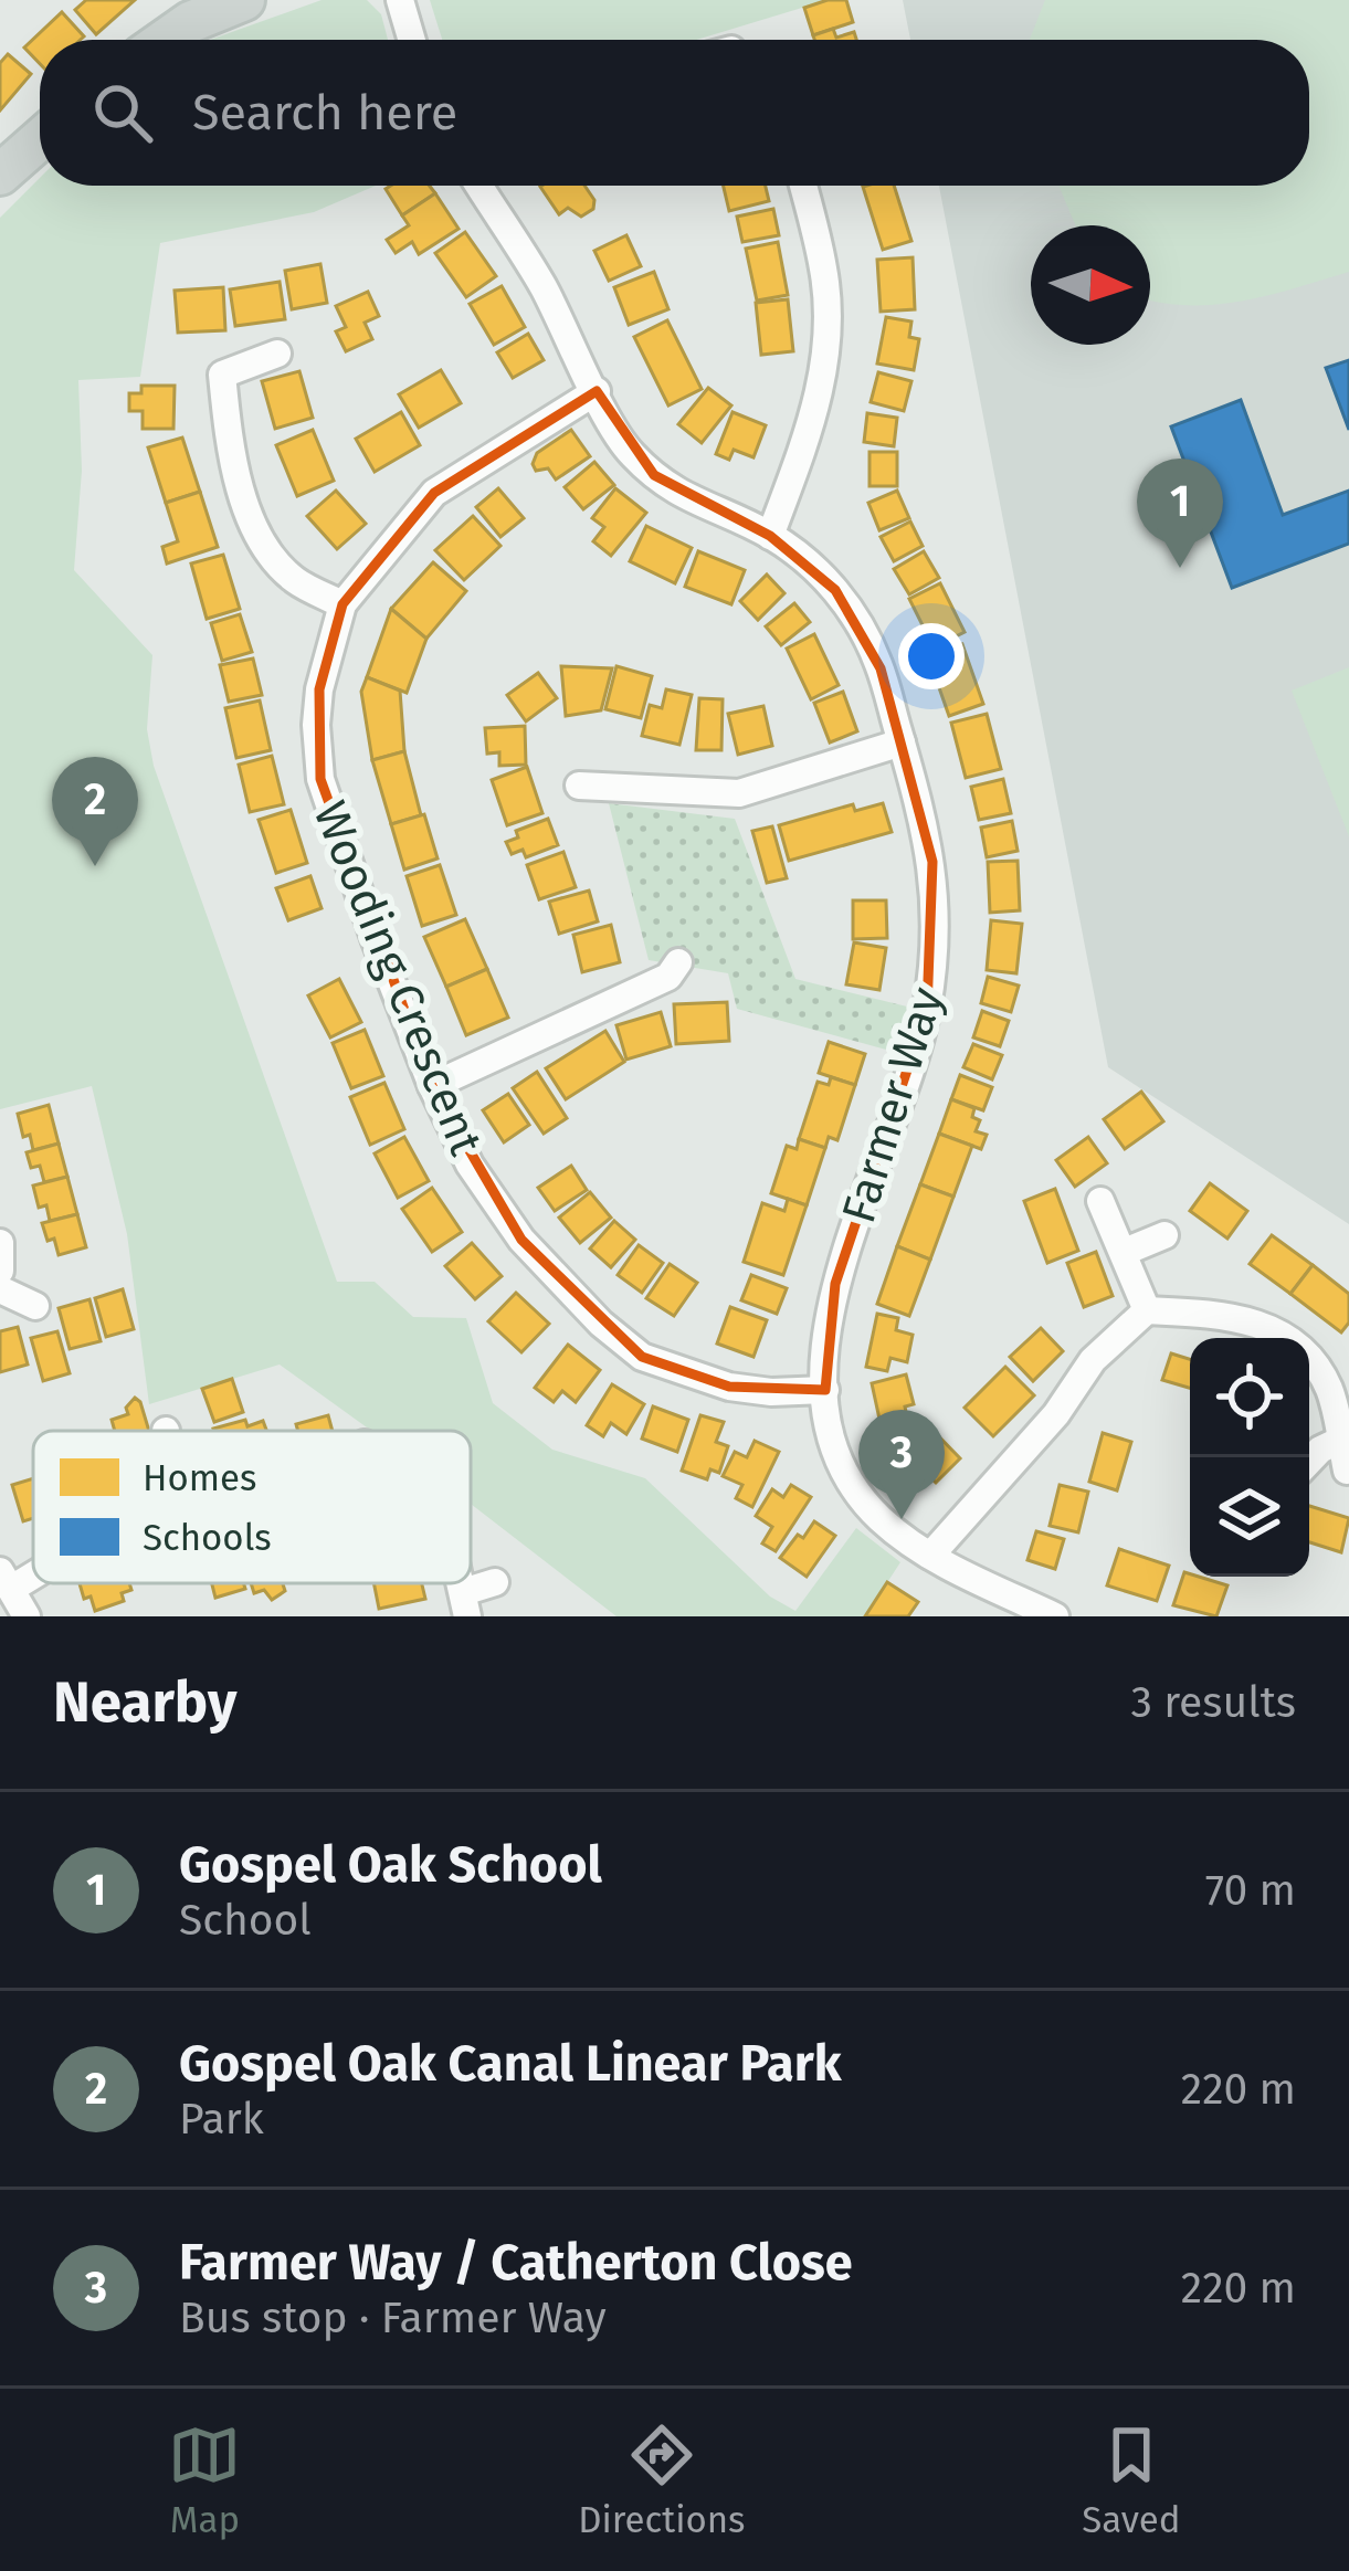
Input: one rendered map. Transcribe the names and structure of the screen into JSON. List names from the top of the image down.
{
  "streets": {
    "street": ["Wooding Crescent", "Farmer Way"]
  },
  "crossings": [
    ["Wooding Crescent", "Farmer Way"]
  ],
  "legend": ["Homes", "Schools"],
  "north": "right",
  "page": {
    "search": "Search here",
    "pins": ["1", "2", "3"],
    "heading": ["Nearby", "3 results"],
    "list": [
      {
        "mark": "1",
        "name": "Gospel Oak School",
        "note": "School",
        "value": "70 m"
      },
      {
        "mark": "2",
        "name": "Gospel Oak Canal Linear Park",
        "note": "Park",
        "value": "220 m"
      },
      {
        "mark": "3",
        "name": "Farmer Way / Catherton Close",
        "note": "Bus stop · Farmer Way",
        "value": "220 m"
      }
    ],
    "nav": ["Map", "Directions", "Saved"]
  }
}
